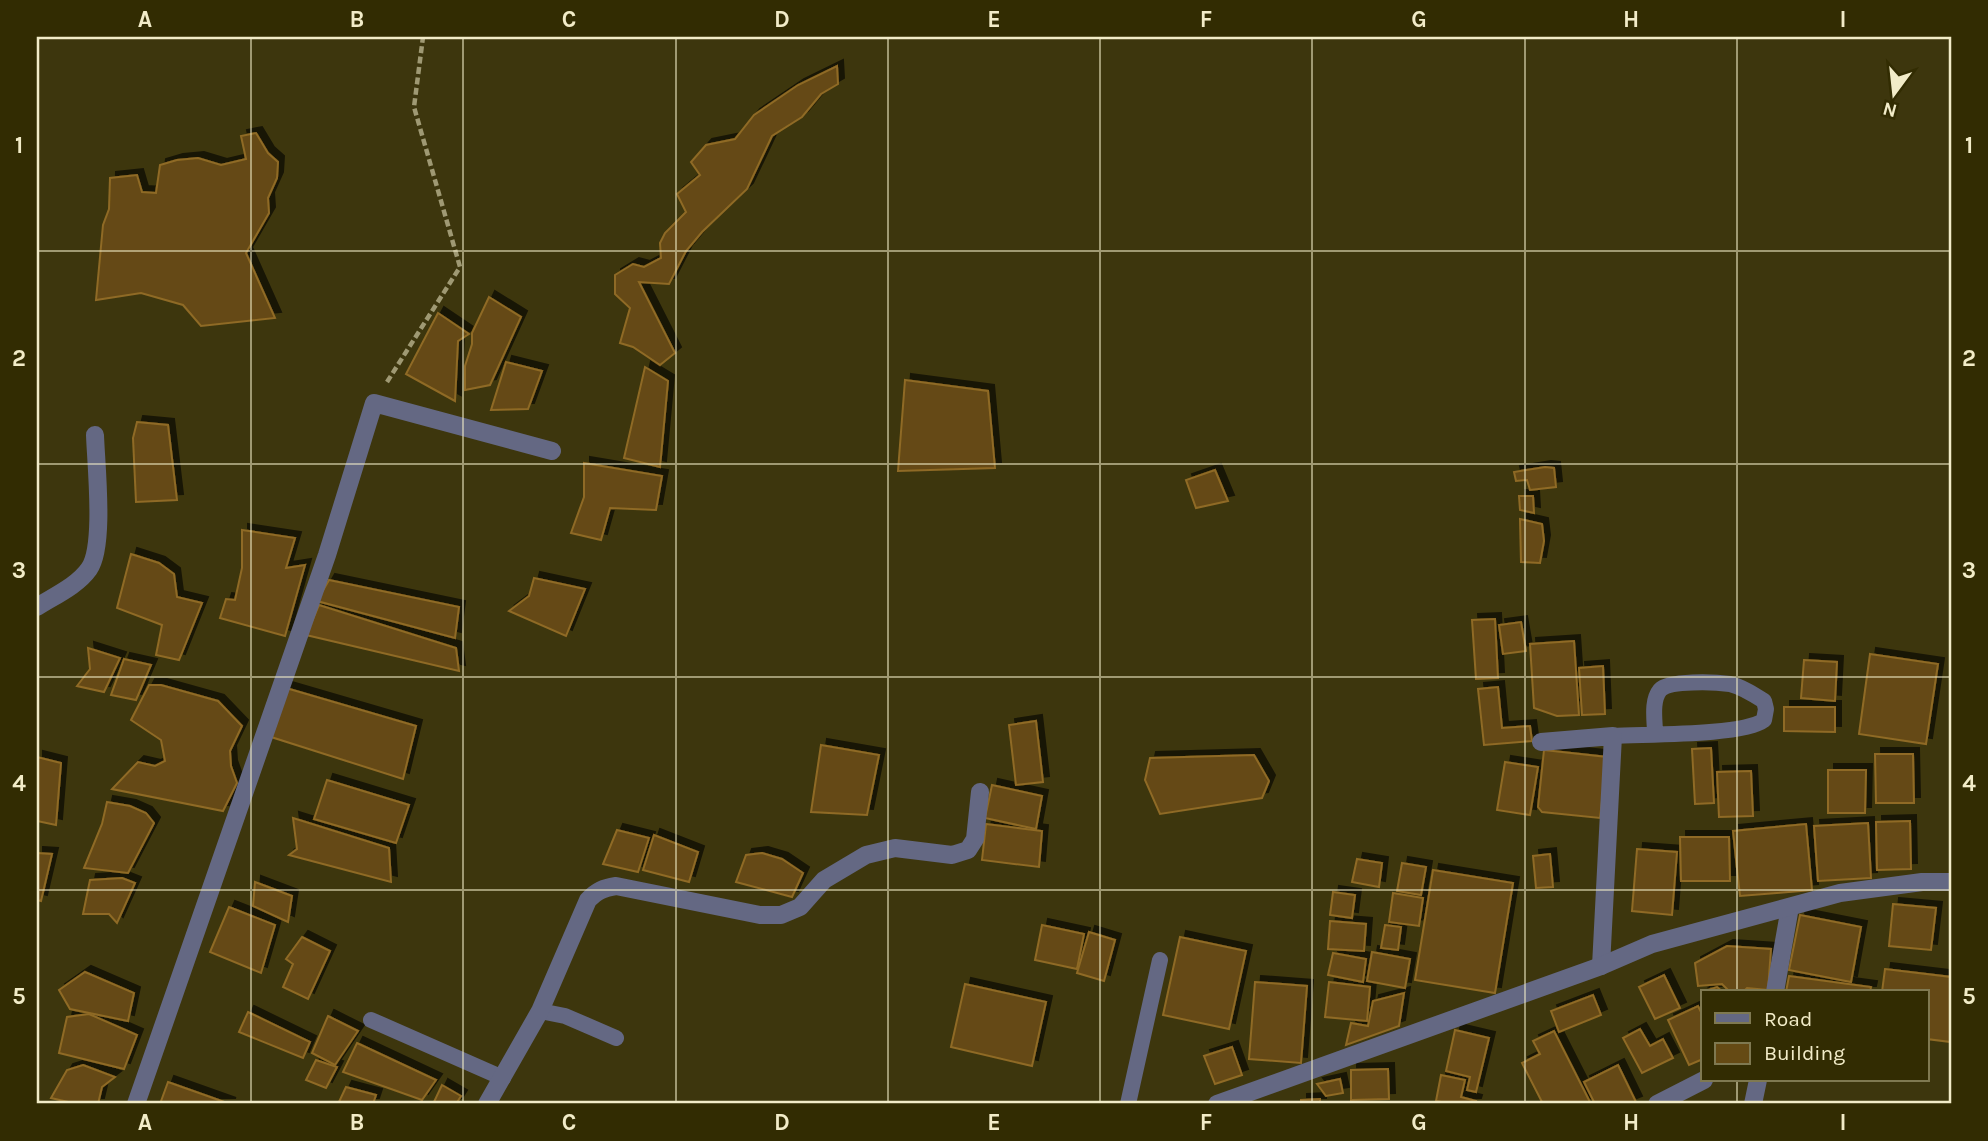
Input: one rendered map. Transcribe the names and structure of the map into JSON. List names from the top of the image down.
{
  "legend": ["Road", "Building"],
  "north": "bottom",
  "grid": {
    "columns": [
      "A",
      "B",
      "C",
      "D",
      "E",
      "F",
      "G",
      "H",
      "I"
    ],
    "rows": [
      "1",
      "2",
      "3",
      "4",
      "5"
    ]
  }
}
